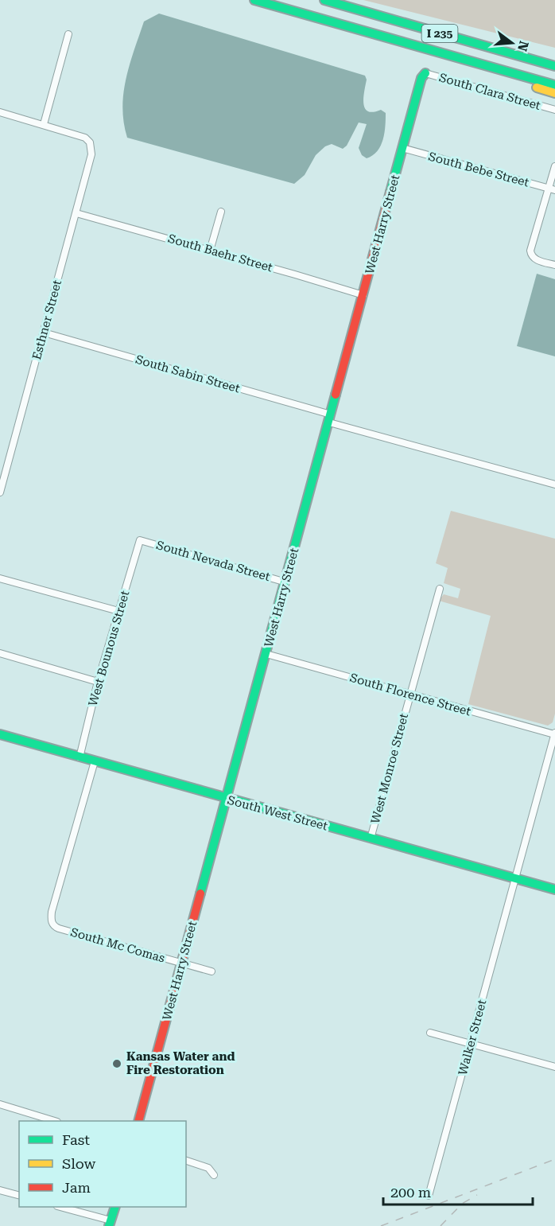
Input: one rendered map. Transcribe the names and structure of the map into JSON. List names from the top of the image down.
{
  "streets": {
    "main road": ["I 235", "West Harry Street", "South West Street"],
    "street": [
      "South Clara Street",
      "South Bebe Street",
      "South Baehr Street",
      "Esthner Street",
      "South Sabin Street",
      "South Nevada Street",
      "West Bounous Street",
      "South Florence Street",
      "West Monroe Street",
      "South Mc Comas",
      "Walker Street"
    ]
  },
  "crossings": [
    ["South Clara Street", "West Harry Street"],
    ["South Bebe Street", "West Harry Street"],
    ["West Harry Street", "South Baehr Street"],
    ["West Harry Street", "South Sabin Street"],
    ["West Harry Street", "South Nevada Street"],
    ["West Harry Street", "South Florence Street"],
    ["West Harry Street", "South West Street"],
    ["West Harry Street", "South Mc Comas"],
    ["South Baehr Street", "Esthner Street"],
    ["Esthner Street", "South Sabin Street"],
    ["South Nevada Street", "West Bounous Street"],
    ["West Bounous Street", "South West Street"],
    ["South Florence Street", "West Monroe Street"],
    ["South Florence Street", "Walker Street"],
    ["West Monroe Street", "South West Street"],
    ["South West Street", "South Mc Comas"],
    ["South West Street", "Walker Street"]
  ],
  "places": ["Kansas Water and Fire Restoration"],
  "legend": ["Fast", "Slow", "Jam"],
  "scale_bar": "200 m",
  "north": "right"
}
